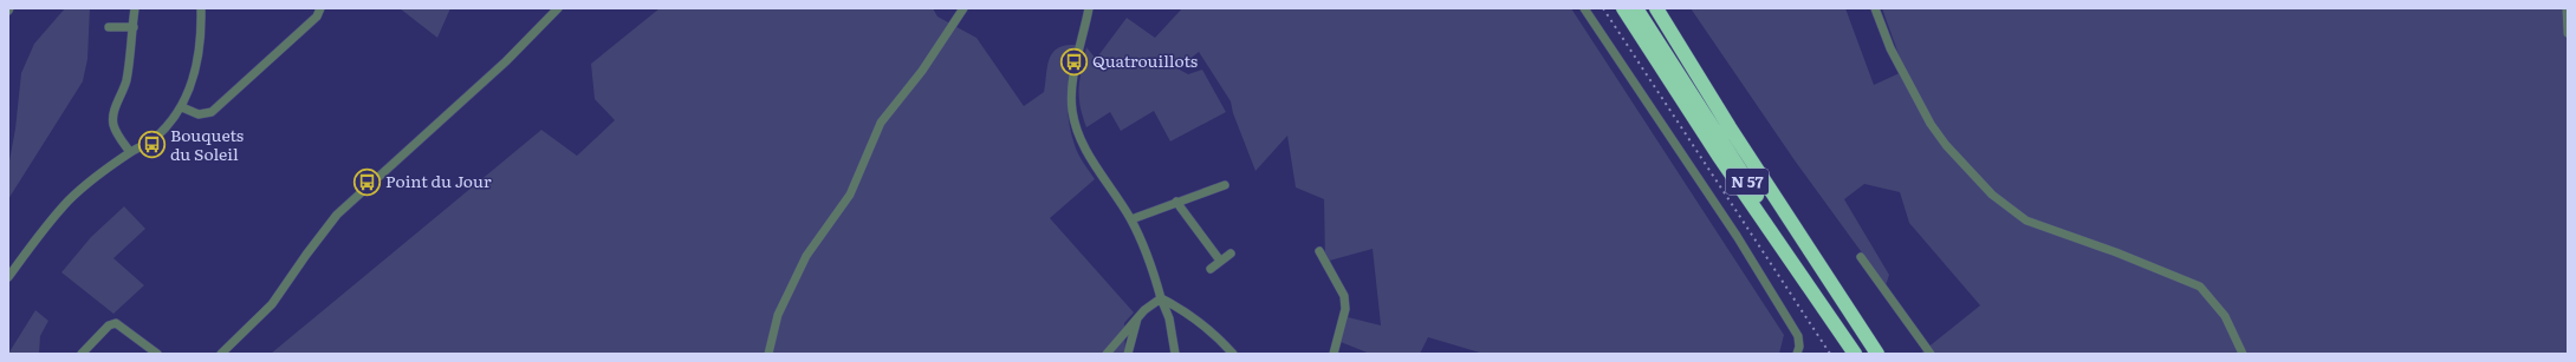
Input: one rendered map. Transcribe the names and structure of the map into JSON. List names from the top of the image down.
{
  "streets": {
    "highway": ["N 57"]
  },
  "places": {
    "bus stop": ["Quatrouillots", "Bouquets du Soleil", "Point du Jour"]
  }
}
